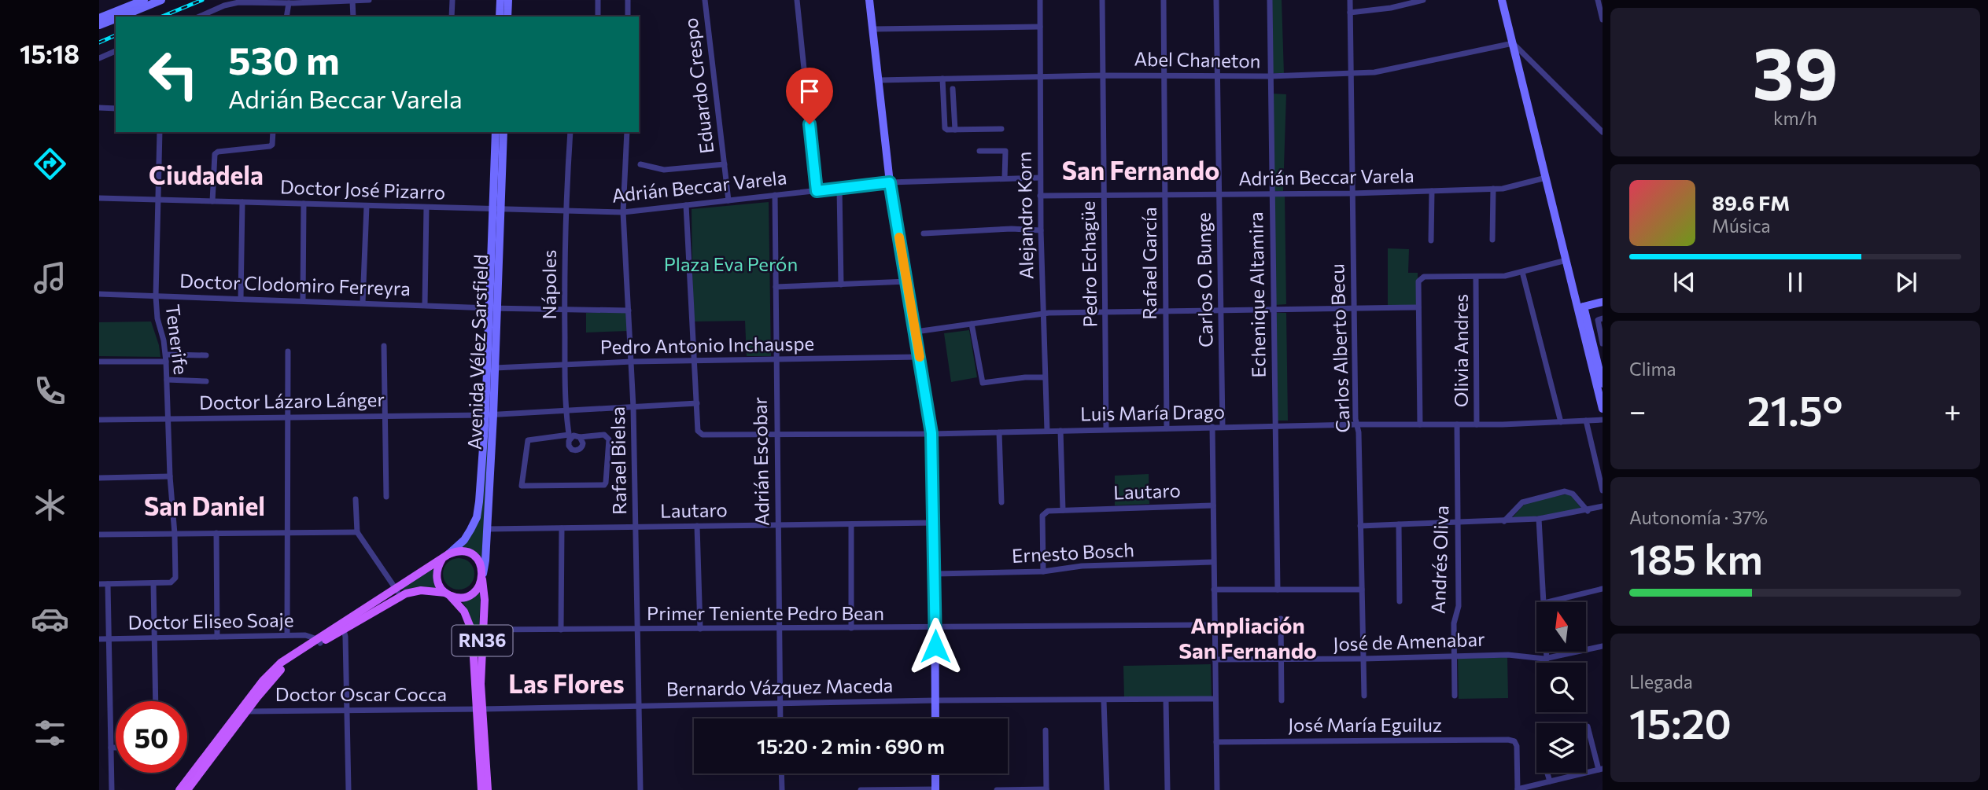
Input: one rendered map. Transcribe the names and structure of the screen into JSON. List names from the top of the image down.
{
  "streets": {
    "main road": ["Avenida Vélez Sarsfield", "RN36"],
    "street": [
      "Abel Chaneton",
      "Eduardo Crespo",
      "Adrián Beccar Varela",
      "Doctor José Pizarro",
      "Alejandro Korn",
      "Rafael García",
      "Pedro Echagüe",
      "Carlos O. Bunge",
      "Nápoles",
      "Doctor Clodomiro Ferreyra",
      "Echenique Altamira",
      "Tenerife",
      "Pedro Antonio Inchauspe",
      "Carlos Alberto Becu",
      "Olivia Andres",
      "Doctor Lázaro Lánger",
      "Luis María Drago",
      "Rafael Bielsa",
      "Adrián Escobar",
      "Lautaro",
      "Ernesto Bosch",
      "Andrés Oliva",
      "Primer Teniente Pedro Bean",
      "Doctor Eliseo Soaje",
      "José de Amenabar",
      "Bernardo Vázquez Maceda",
      "Doctor Oscar Cocca",
      "José María Eguiluz"
    ]
  },
  "crossings": [
    ["Abel Chaneton", "Alejandro Korn"],
    ["Abel Chaneton", "Rafael García"],
    ["Abel Chaneton", "Pedro Echagüe"],
    ["Abel Chaneton", "Carlos O. Bunge"],
    ["Abel Chaneton", "Echenique Altamira"],
    ["Abel Chaneton", "Carlos Alberto Becu"],
    ["Eduardo Crespo", "Adrián Beccar Varela"],
    ["Adrián Beccar Varela", "Doctor José Pizarro"],
    ["Adrián Beccar Varela", "Alejandro Korn"],
    ["Adrián Beccar Varela", "Rafael García"],
    ["Adrián Beccar Varela", "Pedro Echagüe"],
    ["Adrián Beccar Varela", "Carlos O. Bunge"],
    ["Adrián Beccar Varela", "Nápoles"],
    ["Adrián Beccar Varela", "Echenique Altamira"],
    ["Adrián Beccar Varela", "Carlos Alberto Becu"],
    ["Adrián Beccar Varela", "Avenida Vélez Sarsfield"],
    ["Adrián Beccar Varela", "Rafael Bielsa"],
    ["Adrián Beccar Varela", "Adrián Escobar"],
    ["Doctor José Pizarro", "Tenerife"],
    ["Doctor José Pizarro", "Avenida Vélez Sarsfield"],
    ["Alejandro Korn", "Luis María Drago"],
    ["Rafael García", "Luis María Drago"],
    ["Pedro Echagüe", "Luis María Drago"],
    ["Carlos O. Bunge", "Luis María Drago"],
    ["Nápoles", "Doctor Clodomiro Ferreyra"],
    ["Nápoles", "Pedro Antonio Inchauspe"],
    ["Doctor Clodomiro Ferreyra", "Tenerife"],
    ["Doctor Clodomiro Ferreyra", "Avenida Vélez Sarsfield"],
    ["Doctor Clodomiro Ferreyra", "Rafael Bielsa"],
    ["Echenique Altamira", "Luis María Drago"],
    ["Tenerife", "Doctor Lázaro Lánger"],
    ["Pedro Antonio Inchauspe", "Avenida Vélez Sarsfield"],
    ["Pedro Antonio Inchauspe", "Rafael Bielsa"],
    ["Pedro Antonio Inchauspe", "Adrián Escobar"],
    ["Carlos Alberto Becu", "Luis María Drago"],
    ["Carlos Alberto Becu", "José de Amenabar"],
    ["Olivia Andres", "Luis María Drago"],
    ["Avenida Vélez Sarsfield", "Doctor Lázaro Lánger"],
    ["Avenida Vélez Sarsfield", "Lautaro"],
    ["Avenida Vélez Sarsfield", "Primer Teniente Pedro Bean"],
    ["Avenida Vélez Sarsfield", "RN36"],
    ["Avenida Vélez Sarsfield", "Bernardo Vázquez Maceda"],
    ["Avenida Vélez Sarsfield", "Doctor Oscar Cocca"],
    ["Luis María Drago", "Adrián Escobar"],
    ["Luis María Drago", "Andrés Oliva"],
    ["Rafael Bielsa", "Lautaro"],
    ["Rafael Bielsa", "Primer Teniente Pedro Bean"],
    ["Rafael Bielsa", "Bernardo Vázquez Maceda"],
    ["Adrián Escobar", "Lautaro"],
    ["Adrián Escobar", "Primer Teniente Pedro Bean"],
    ["Adrián Escobar", "Bernardo Vázquez Maceda"],
    ["Lautaro", "Ernesto Bosch"],
    ["Andrés Oliva", "José de Amenabar"],
    ["Bernardo Vázquez Maceda", "Doctor Oscar Cocca"]
  ],
  "districts": [
    "San Fernando",
    "Ciudadela",
    "San Daniel",
    "Ampliación San Fernando",
    "Las Flores"
  ],
  "parks": ["Plaza Eva Perón"],
  "north": "top",
  "page": {
    "tabs": "15:18",
    "tile": [
      ["39", "km/h"],
      "Clima",
      ["Autonomía · 37%", "185 km"],
      ["Llegada", "15:20"]
    ],
    "turn": ["530 m", "Adrián Beccar Varela"],
    "song": ["89.6 FM", "Música"],
    "heat": ["−", "21.5°", "+"],
    "limit": "50",
    "trip": "15:20 · 2 min · 690 m"
  }
}
